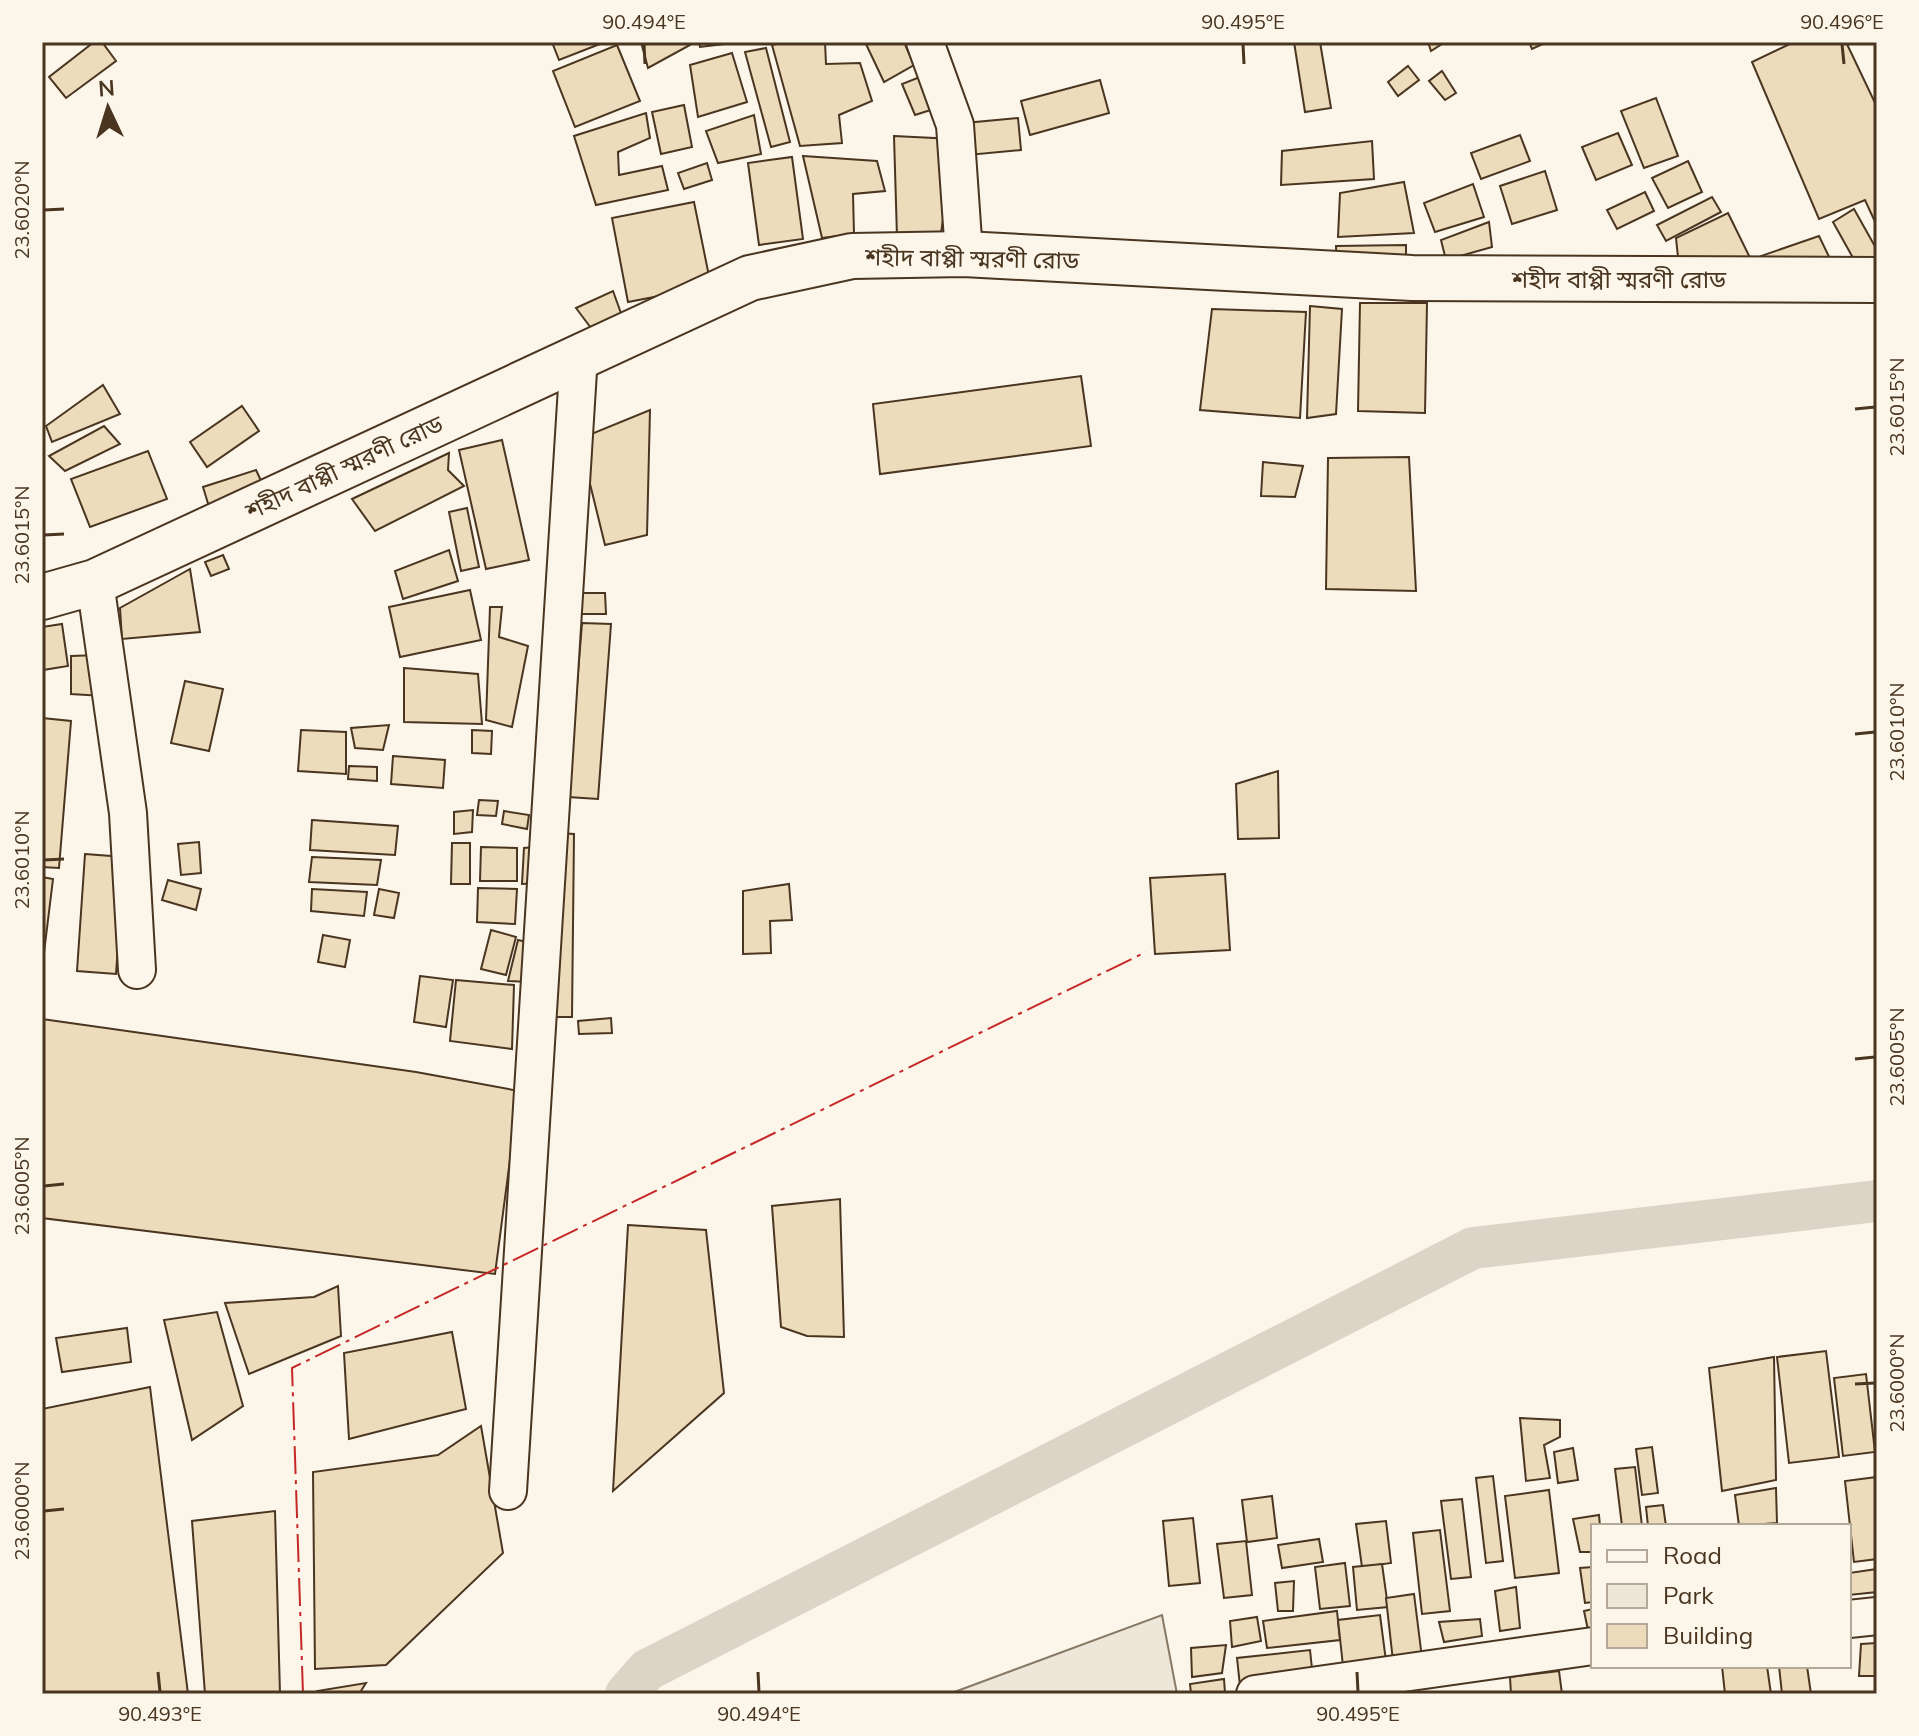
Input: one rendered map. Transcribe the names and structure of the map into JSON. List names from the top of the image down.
{
  "streets": {
    "street": ["শহীদ বাপ্পী স্মরণী রোড"]
  },
  "legend": ["Road", "Park", "Building"],
  "north": "top",
  "coordinates": [
    "90.494°E",
    "90.495°E",
    "90.496°E",
    "23.6020°N",
    "23.6015°N",
    "23.6010°N",
    "23.6005°N",
    "23.6000°N",
    "90.493°E"
  ]
}
